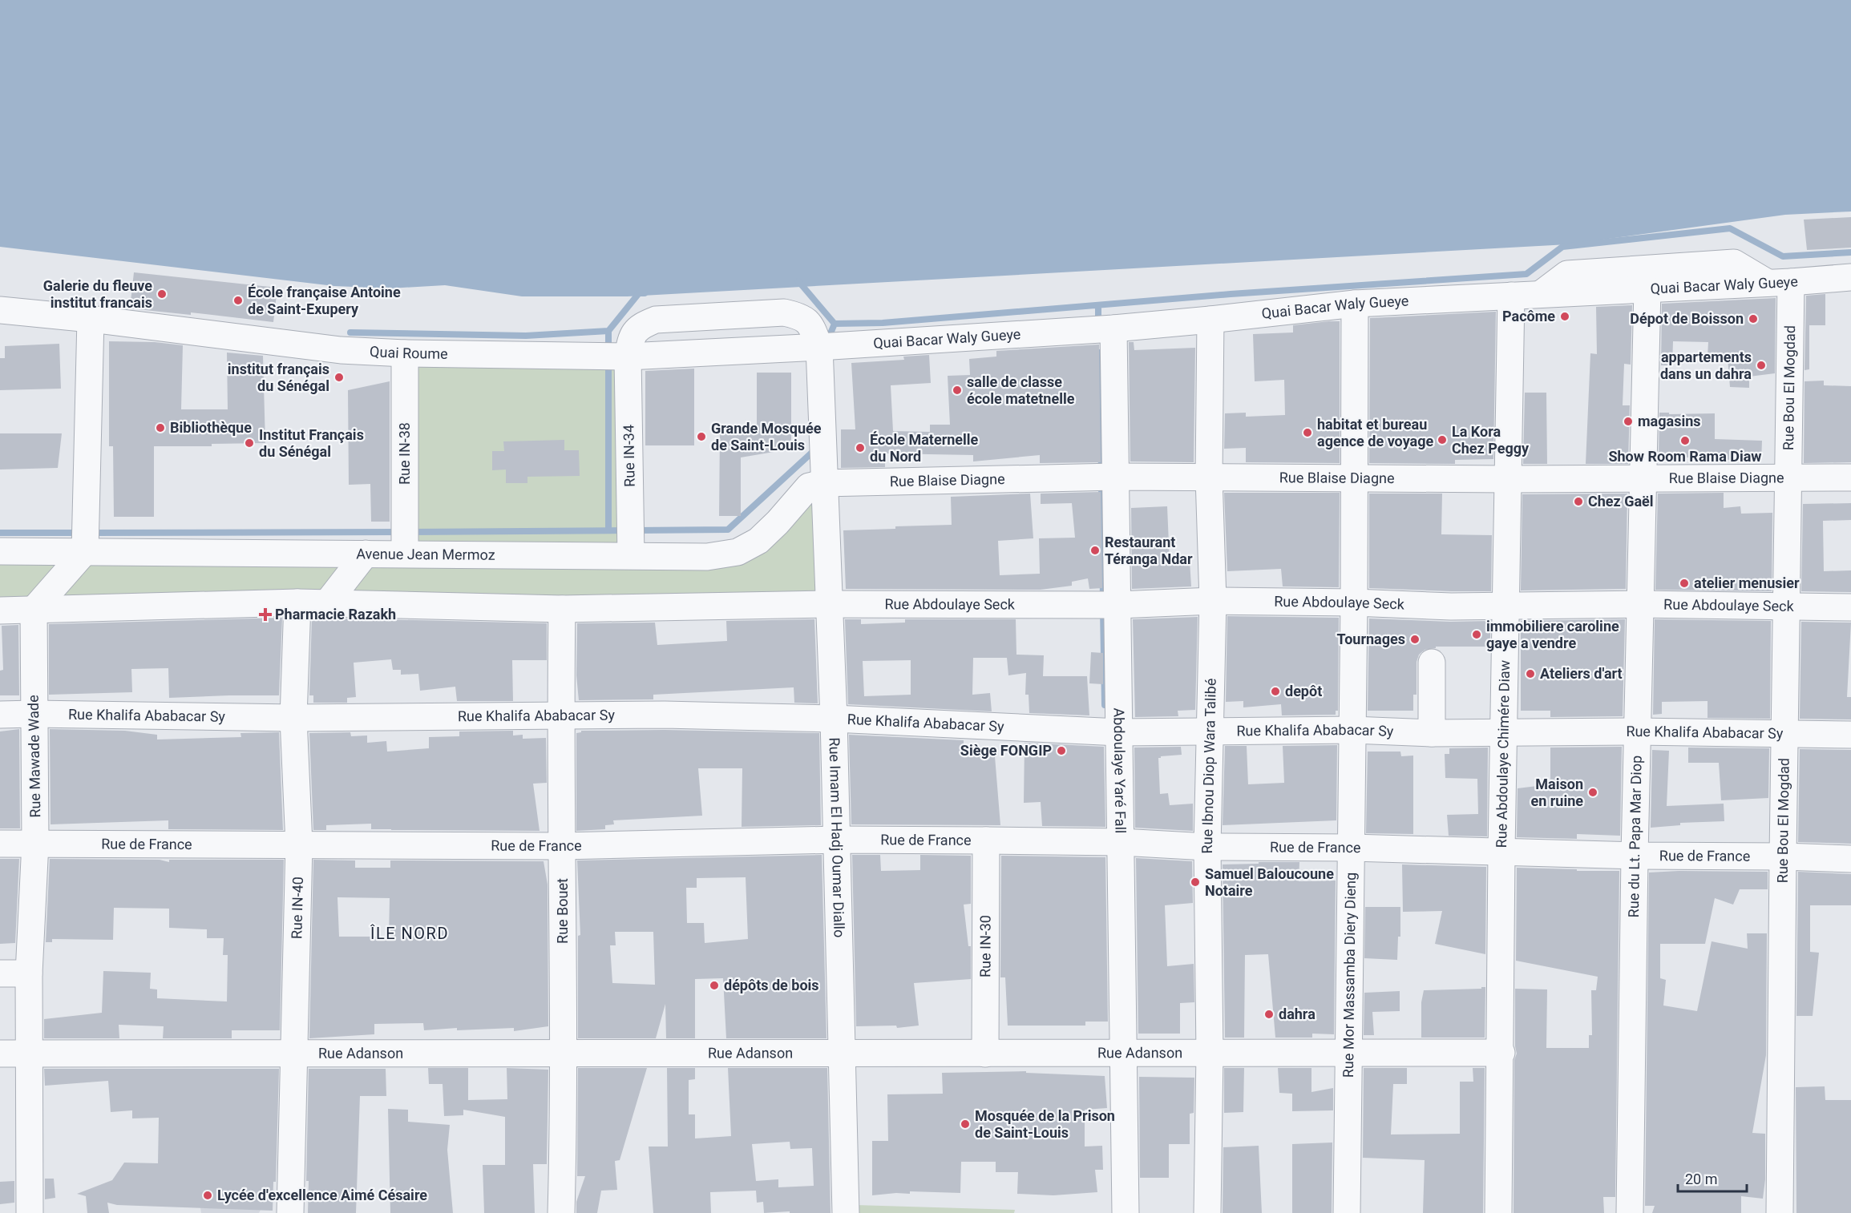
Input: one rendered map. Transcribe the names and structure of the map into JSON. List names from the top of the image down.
{
  "streets": {
    "street": [
      "Quai Bacar Waly Gueye",
      "Quai Roume",
      "Rue Bou El Mogdad",
      "Rue IN-38",
      "Rue IN-34",
      "Rue Blaise Diagne",
      "Avenue Jean Mermoz",
      "Rue Abdoulaye Seck",
      "Rue Khalifa Ababacar Sy",
      "Rue Abdoulaye Chimére Diaw",
      "Rue Mawade Wade",
      "Rue Ibnou Diop Wara Talibé",
      "Abdoulaye Yaré Fall",
      "Rue Imam El Hadj Oumar Diallo",
      "Rue du Lt. Papa Mar Diop",
      "Rue de France",
      "Rue IN-40",
      "Rue Bouet",
      "Rue IN-30",
      "Rue Mor Massamba Diery Dieng",
      "Rue Adanson"
    ]
  },
  "crossings": [
    ["Quai Bacar Waly Gueye", "Quai Roume"],
    ["Quai Bacar Waly Gueye", "Rue Bou El Mogdad"],
    ["Quai Bacar Waly Gueye", "Rue IN-34"],
    ["Quai Bacar Waly Gueye", "Rue Abdoulaye Chimére Diaw"],
    ["Quai Bacar Waly Gueye", "Rue Ibnou Diop Wara Talibé"],
    ["Quai Bacar Waly Gueye", "Abdoulaye Yaré Fall"],
    ["Quai Bacar Waly Gueye", "Rue Imam El Hadj Oumar Diallo"],
    ["Quai Bacar Waly Gueye", "Rue du Lt. Papa Mar Diop"],
    ["Quai Bacar Waly Gueye", "Rue Mor Massamba Diery Dieng"],
    ["Quai Roume", "Rue IN-38"],
    ["Quai Roume", "Rue IN-34"],
    ["Quai Roume", "Rue Imam El Hadj Oumar Diallo"],
    ["Rue Bou El Mogdad", "Rue Blaise Diagne"],
    ["Rue Bou El Mogdad", "Rue Abdoulaye Seck"],
    ["Rue Bou El Mogdad", "Rue Khalifa Ababacar Sy"],
    ["Rue Bou El Mogdad", "Rue de France"],
    ["Rue IN-38", "Avenue Jean Mermoz"],
    ["Rue IN-34", "Avenue Jean Mermoz"],
    ["Rue IN-34", "Rue Imam El Hadj Oumar Diallo"],
    ["Rue Blaise Diagne", "Avenue Jean Mermoz"],
    ["Rue Blaise Diagne", "Rue Abdoulaye Chimére Diaw"],
    ["Rue Blaise Diagne", "Rue Ibnou Diop Wara Talibé"],
    ["Rue Blaise Diagne", "Abdoulaye Yaré Fall"],
    ["Rue Blaise Diagne", "Rue Imam El Hadj Oumar Diallo"],
    ["Rue Blaise Diagne", "Rue du Lt. Papa Mar Diop"],
    ["Rue Blaise Diagne", "Rue Mor Massamba Diery Dieng"],
    ["Avenue Jean Mermoz", "Rue Imam El Hadj Oumar Diallo"],
    ["Rue Abdoulaye Seck", "Rue Abdoulaye Chimére Diaw"],
    ["Rue Abdoulaye Seck", "Rue Ibnou Diop Wara Talibé"],
    ["Rue Abdoulaye Seck", "Abdoulaye Yaré Fall"],
    ["Rue Abdoulaye Seck", "Rue Imam El Hadj Oumar Diallo"],
    ["Rue Abdoulaye Seck", "Rue du Lt. Papa Mar Diop"],
    ["Rue Abdoulaye Seck", "Rue Mor Massamba Diery Dieng"],
    ["Rue Khalifa Ababacar Sy", "Rue Abdoulaye Chimére Diaw"],
    ["Rue Khalifa Ababacar Sy", "Rue Mawade Wade"],
    ["Rue Khalifa Ababacar Sy", "Rue Ibnou Diop Wara Talibé"],
    ["Rue Khalifa Ababacar Sy", "Abdoulaye Yaré Fall"],
    ["Rue Khalifa Ababacar Sy", "Rue Imam El Hadj Oumar Diallo"],
    ["Rue Khalifa Ababacar Sy", "Rue du Lt. Papa Mar Diop"],
    ["Rue Khalifa Ababacar Sy", "Rue IN-40"],
    ["Rue Khalifa Ababacar Sy", "Rue Bouet"],
    ["Rue Khalifa Ababacar Sy", "Rue Mor Massamba Diery Dieng"],
    ["Rue Abdoulaye Chimére Diaw", "Rue de France"],
    ["Rue Abdoulaye Chimére Diaw", "Rue Adanson"],
    ["Rue Mawade Wade", "Rue de France"],
    ["Rue Mawade Wade", "Rue Adanson"],
    ["Rue Ibnou Diop Wara Talibé", "Rue de France"],
    ["Rue Ibnou Diop Wara Talibé", "Rue Adanson"],
    ["Abdoulaye Yaré Fall", "Rue de France"],
    ["Abdoulaye Yaré Fall", "Rue Adanson"],
    ["Rue Imam El Hadj Oumar Diallo", "Rue de France"],
    ["Rue Imam El Hadj Oumar Diallo", "Rue Adanson"],
    ["Rue du Lt. Papa Mar Diop", "Rue de France"],
    ["Rue de France", "Rue IN-40"],
    ["Rue de France", "Rue Bouet"],
    ["Rue de France", "Rue IN-30"],
    ["Rue de France", "Rue Mor Massamba Diery Dieng"],
    ["Rue IN-40", "Rue Adanson"],
    ["Rue Bouet", "Rue Adanson"],
    ["Rue IN-30", "Rue Adanson"],
    ["Rue Mor Massamba Diery Dieng", "Rue Adanson"]
  ],
  "districts": ["ÎLE NORD"],
  "places": {
    "other": [
      "Galerie du fleuve institut francais",
      "École française Antoine de Saint-Exupery",
      "Pacôme",
      "Dépot de Boisson",
      "appartements dans un dahra",
      "institut français du Sénégal",
      "salle de classe école matetnelle",
      "magasins",
      "Bibliothèque",
      "habitat et bureau agence de voyage",
      "Grande Mosquée de Saint-Louis",
      "La Kora Chez Peggy",
      "Show Room Rama Diaw",
      "Institut Français du Sénégal",
      "École Maternelle du Nord",
      "Chez Gaël",
      "Restaurant Téranga Ndar",
      "atelier menusier",
      "immobiliere caroline gaye a vendre",
      "Tournages",
      "Ateliers d'art",
      "depôt",
      "Siège FONGIP",
      "Maison en ruine",
      "Samuel Baloucoune Notaire",
      "dépôts de bois",
      "dahra",
      "Mosquée de la Prison de Saint-Louis",
      "Lycée d'excellence Aimé Césaire"
    ],
    "health": ["Pharmacie Razakh"]
  },
  "scale_bar": "20 m"
}
